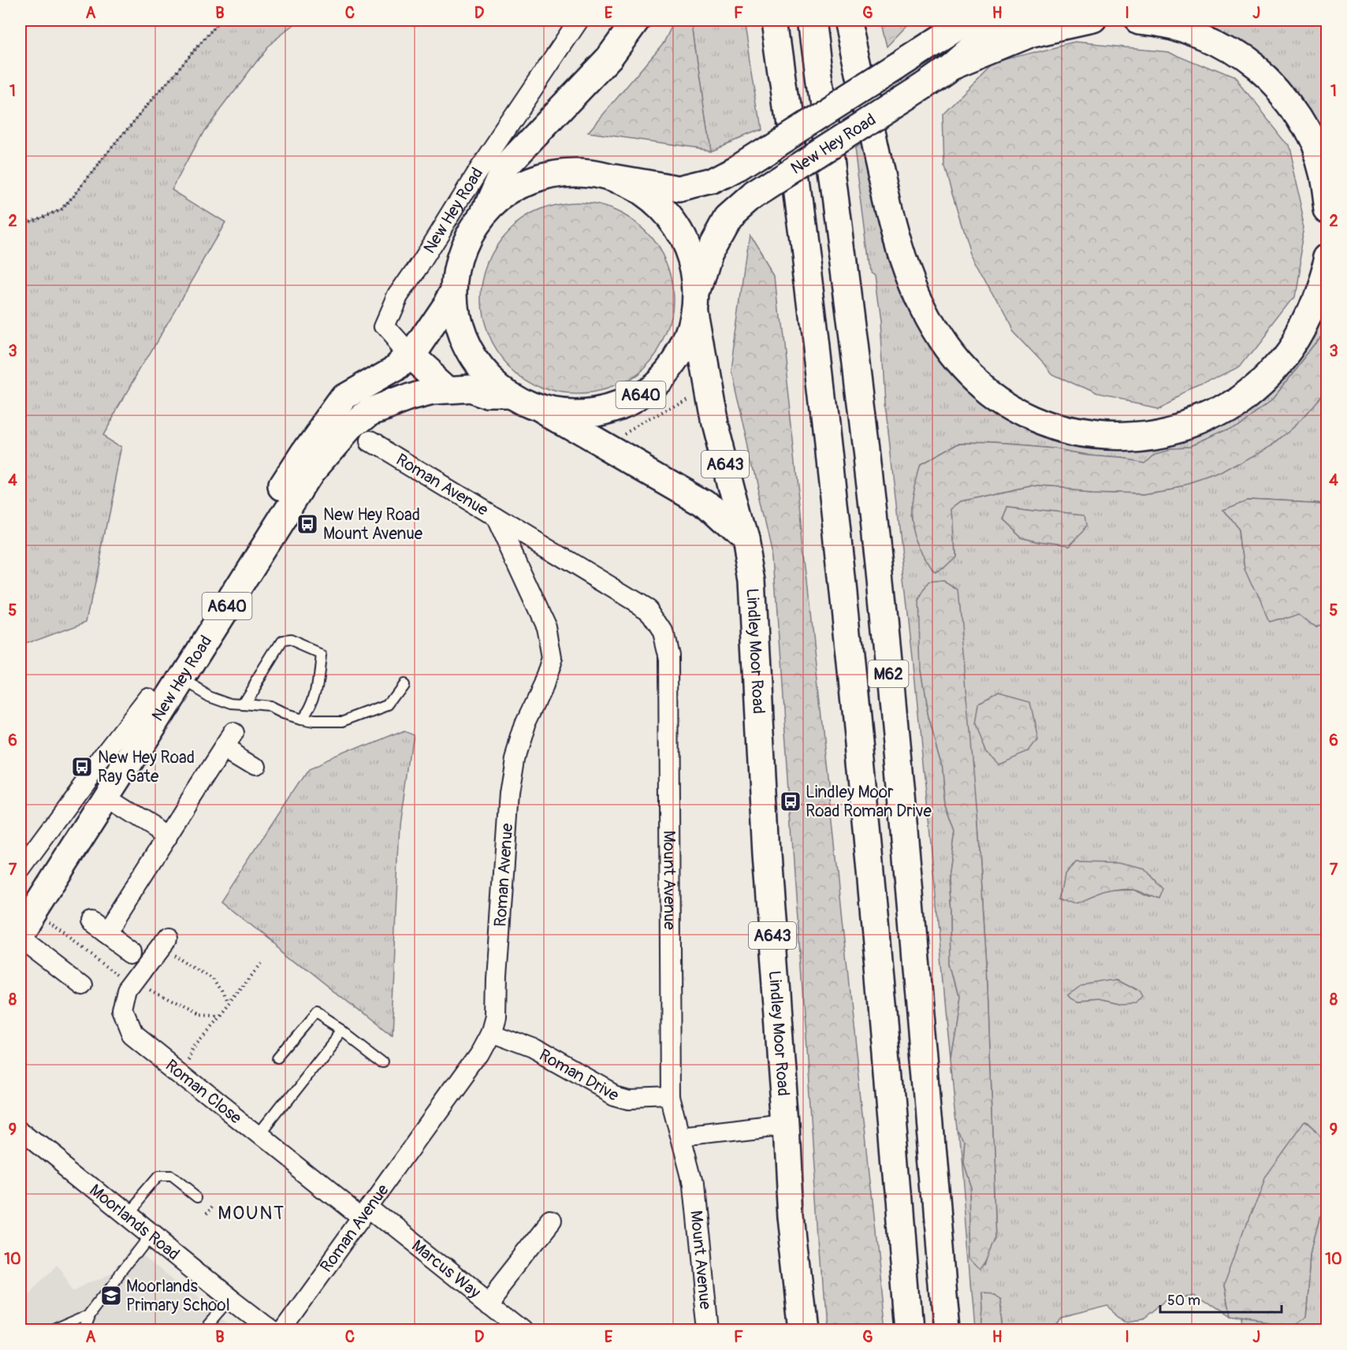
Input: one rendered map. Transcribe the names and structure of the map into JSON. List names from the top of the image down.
{
  "streets": {
    "main road": [
      "New Hey Road",
      "A640",
      "A643",
      "Lindley Moor Road",
      "M62"
    ],
    "street": [
      "Roman Avenue",
      "Mount Avenue",
      "Roman Drive",
      "Roman Close",
      "Moorlands Road",
      "Marcus Way"
    ]
  },
  "crossings": [
    ["New Hey Road", "A640"],
    ["New Hey Road", "Lindley Moor Road"],
    ["A640", "A643"],
    ["A640", "Lindley Moor Road"],
    ["A643", "Lindley Moor Road"],
    ["Roman Avenue", "Mount Avenue"],
    ["Roman Avenue", "Roman Drive"],
    ["Roman Avenue", "Roman Close"],
    ["Roman Avenue", "Marcus Way"],
    ["Mount Avenue", "Roman Drive"],
    ["Roman Close", "Marcus Way"]
  ],
  "districts": ["MOUNT"],
  "places": {
    "bus stop": ["New Hey Road Mount Avenue", "New Hey Road Ray Gate", "Lindley Moor Road Roman Drive"],
    "school or university": ["Moorlands Primary School"]
  },
  "scale_bar": "50 m",
  "grid": {
    "columns": [
      "A",
      "B",
      "C",
      "D",
      "E",
      "F",
      "G",
      "H",
      "I",
      "J"
    ],
    "rows": [
      "1",
      "2",
      "3",
      "4",
      "5",
      "6",
      "7",
      "8",
      "9",
      "10"
    ]
  }
}
